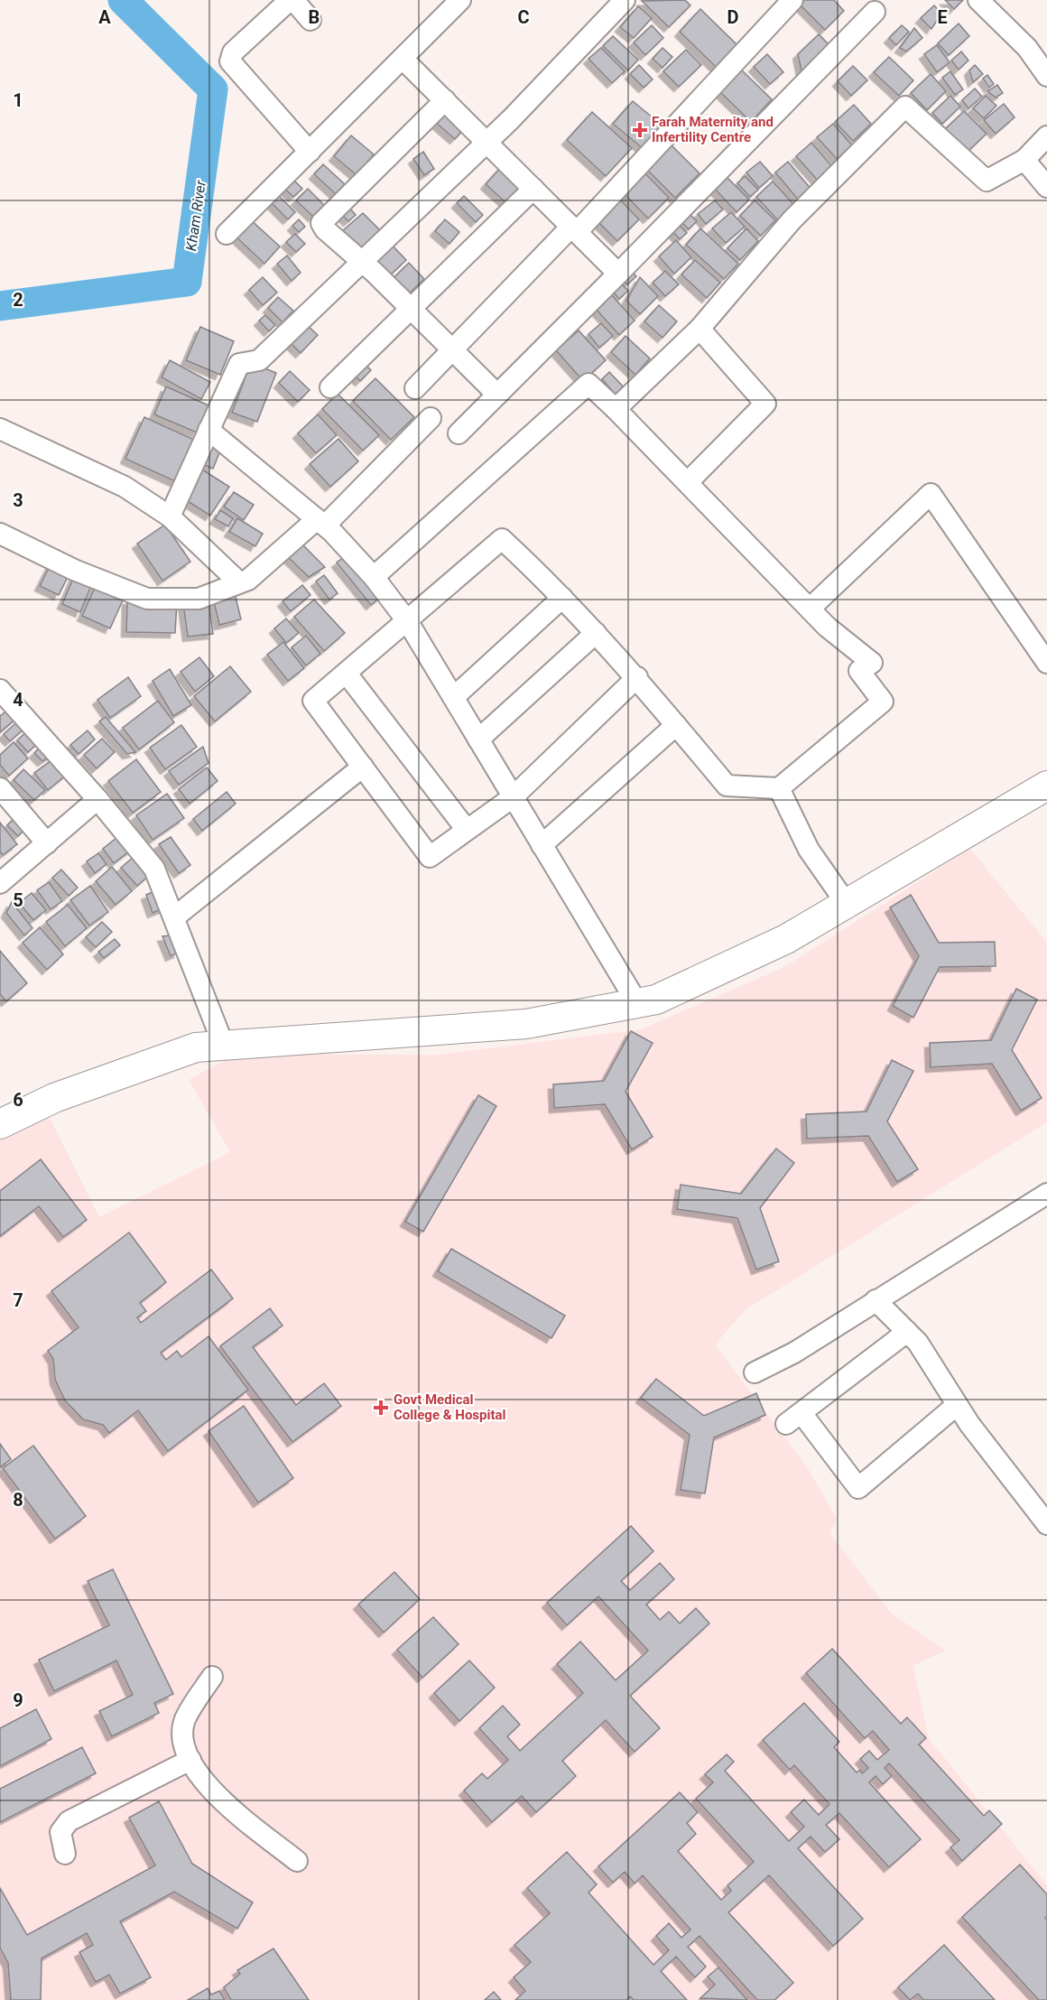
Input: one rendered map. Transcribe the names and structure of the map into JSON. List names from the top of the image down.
{
  "water": ["Kham River"],
  "places": {
    "health": ["Farah Maternity and Infertility Centre", "Govt Medical College & Hospital"]
  },
  "grid": {
    "columns": [
      "A",
      "B",
      "C",
      "D",
      "E"
    ],
    "rows": [
      "1",
      "2",
      "3",
      "4",
      "5",
      "6",
      "7",
      "8",
      "9"
    ]
  }
}
